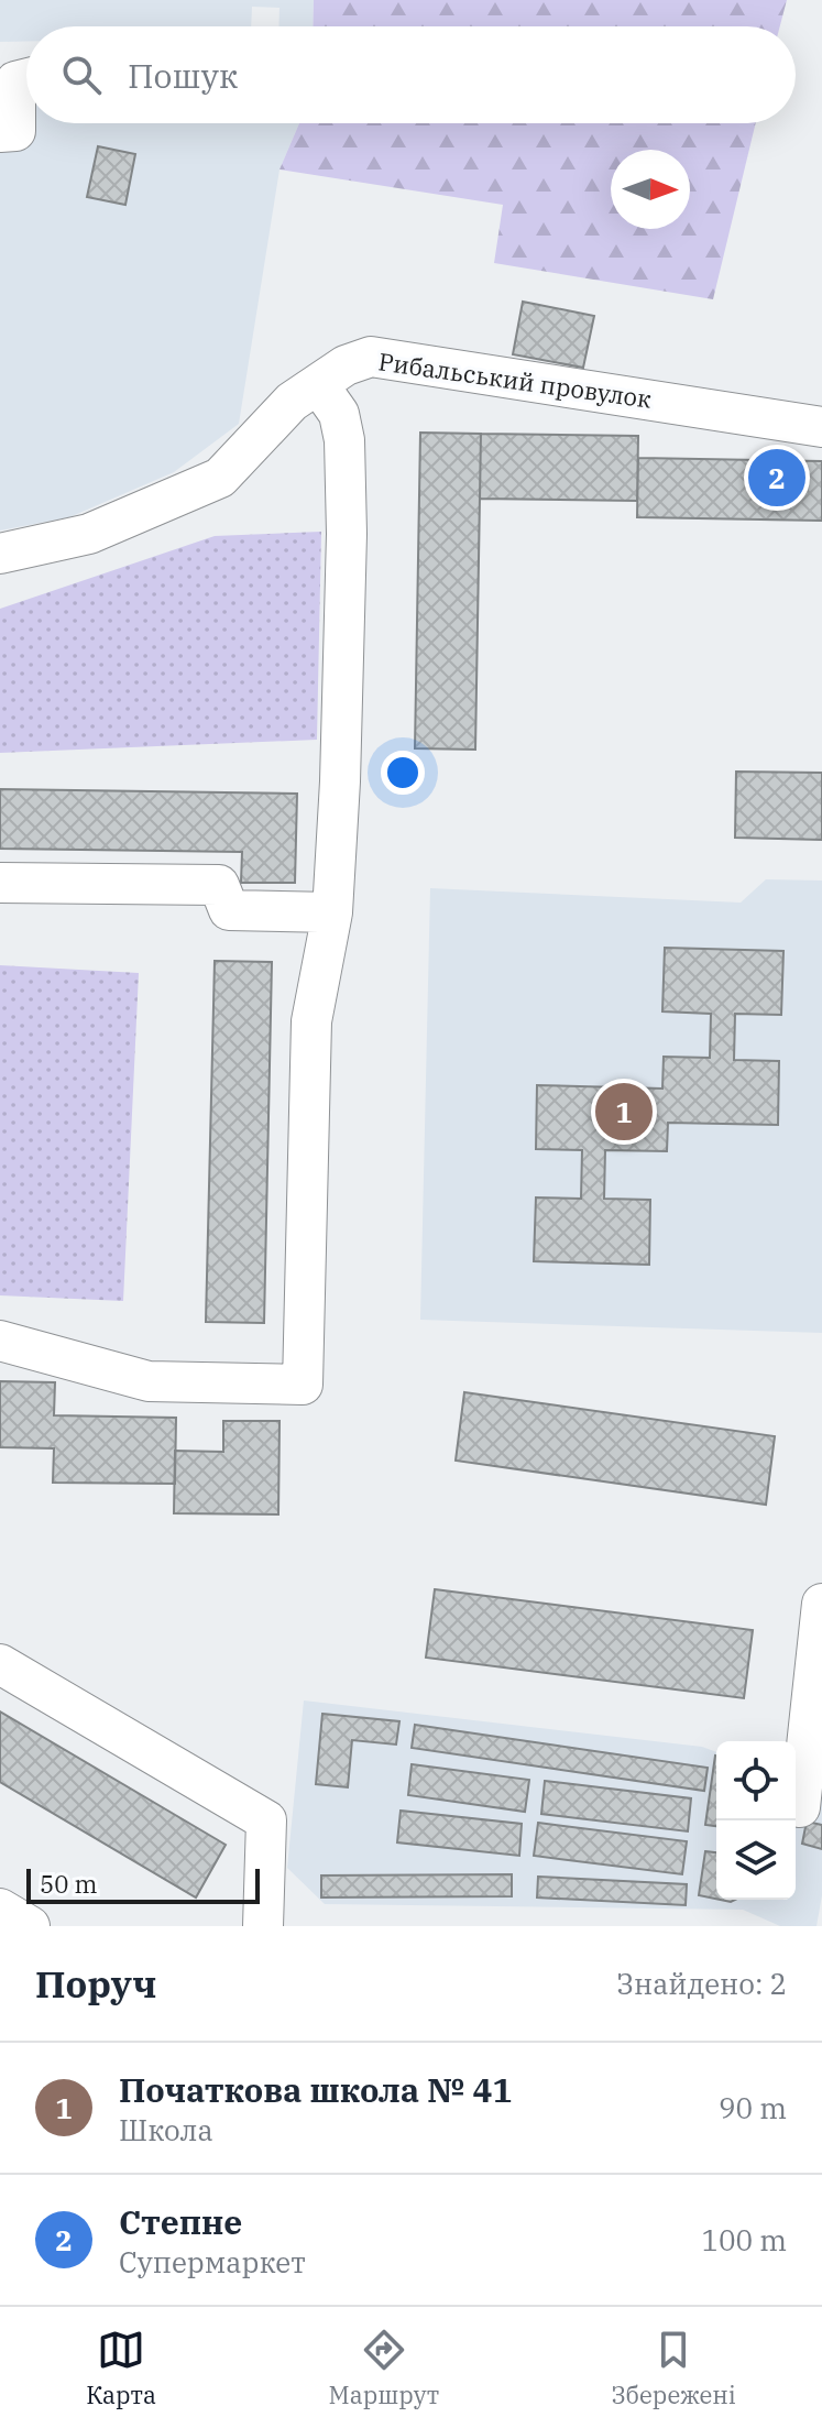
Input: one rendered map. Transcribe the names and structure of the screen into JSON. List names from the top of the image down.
{
  "streets": {
    "street": ["Рибальський провулок"]
  },
  "scale_bar": "50 m",
  "north": "right",
  "page": {
    "search": "Пошук",
    "pins": ["2", "1"],
    "scale": "50 m",
    "heading": ["Поруч", "Знайдено: 2"],
    "list": [
      {
        "mark": "1",
        "name": "Початкова школа № 41",
        "note": "Школа",
        "value": "90 m"
      },
      {
        "mark": "2",
        "name": "Степне",
        "note": "Супермаркет",
        "value": "100 m"
      }
    ],
    "nav": ["Карта", "Маршрут", "Збережені"]
  }
}
